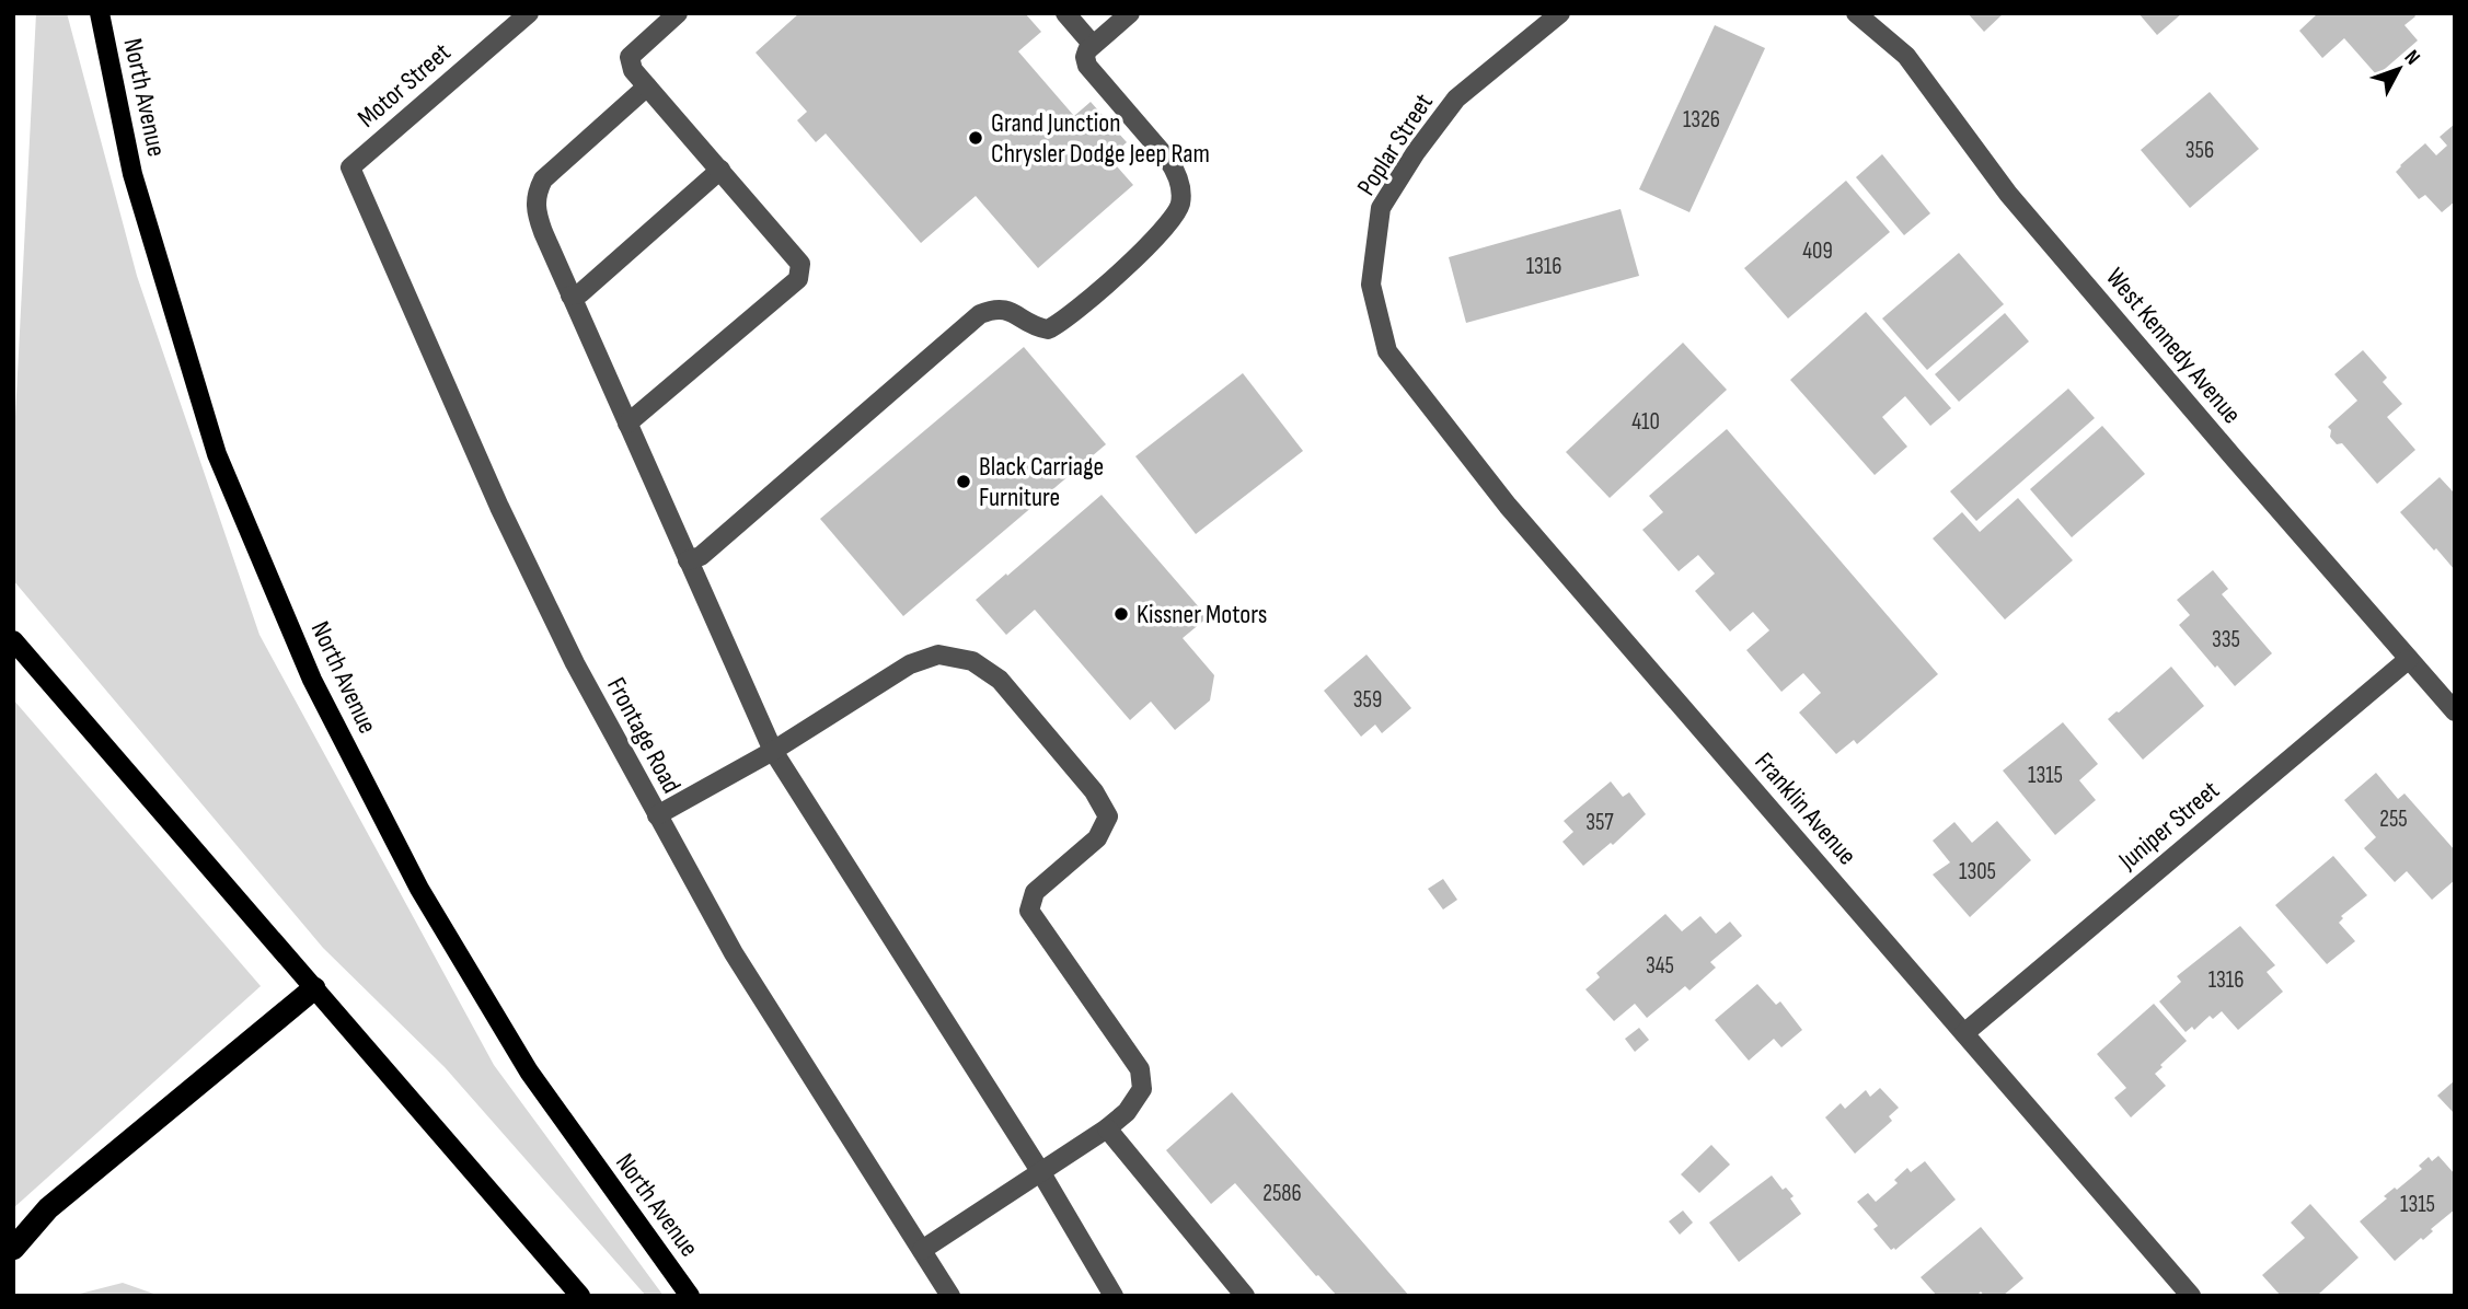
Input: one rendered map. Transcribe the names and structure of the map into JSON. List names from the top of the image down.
{
  "streets": {
    "main road": ["North Avenue"],
    "street": [
      "Motor Street",
      "Poplar Street",
      "West Kennedy Avenue",
      "Frontage Road",
      "Franklin Avenue",
      "Juniper Street"
    ]
  },
  "crossings": [
    ["Motor Street", "Frontage Road"],
    ["Poplar Street", "Franklin Avenue"],
    ["West Kennedy Avenue", "Juniper Street"],
    ["Franklin Avenue", "Juniper Street"]
  ],
  "places": ["Grand Junction Chrysler Dodge Jeep Ram", "Black Carriage Furniture", "Kissner Motors"],
  "house_numbers": [
    "1326",
    "356",
    "409",
    "1316",
    "410",
    "335",
    "359",
    "1315",
    "255",
    "357",
    "1305",
    "345",
    "1316",
    "2586",
    "1315"
  ],
  "north": "top right"
}
